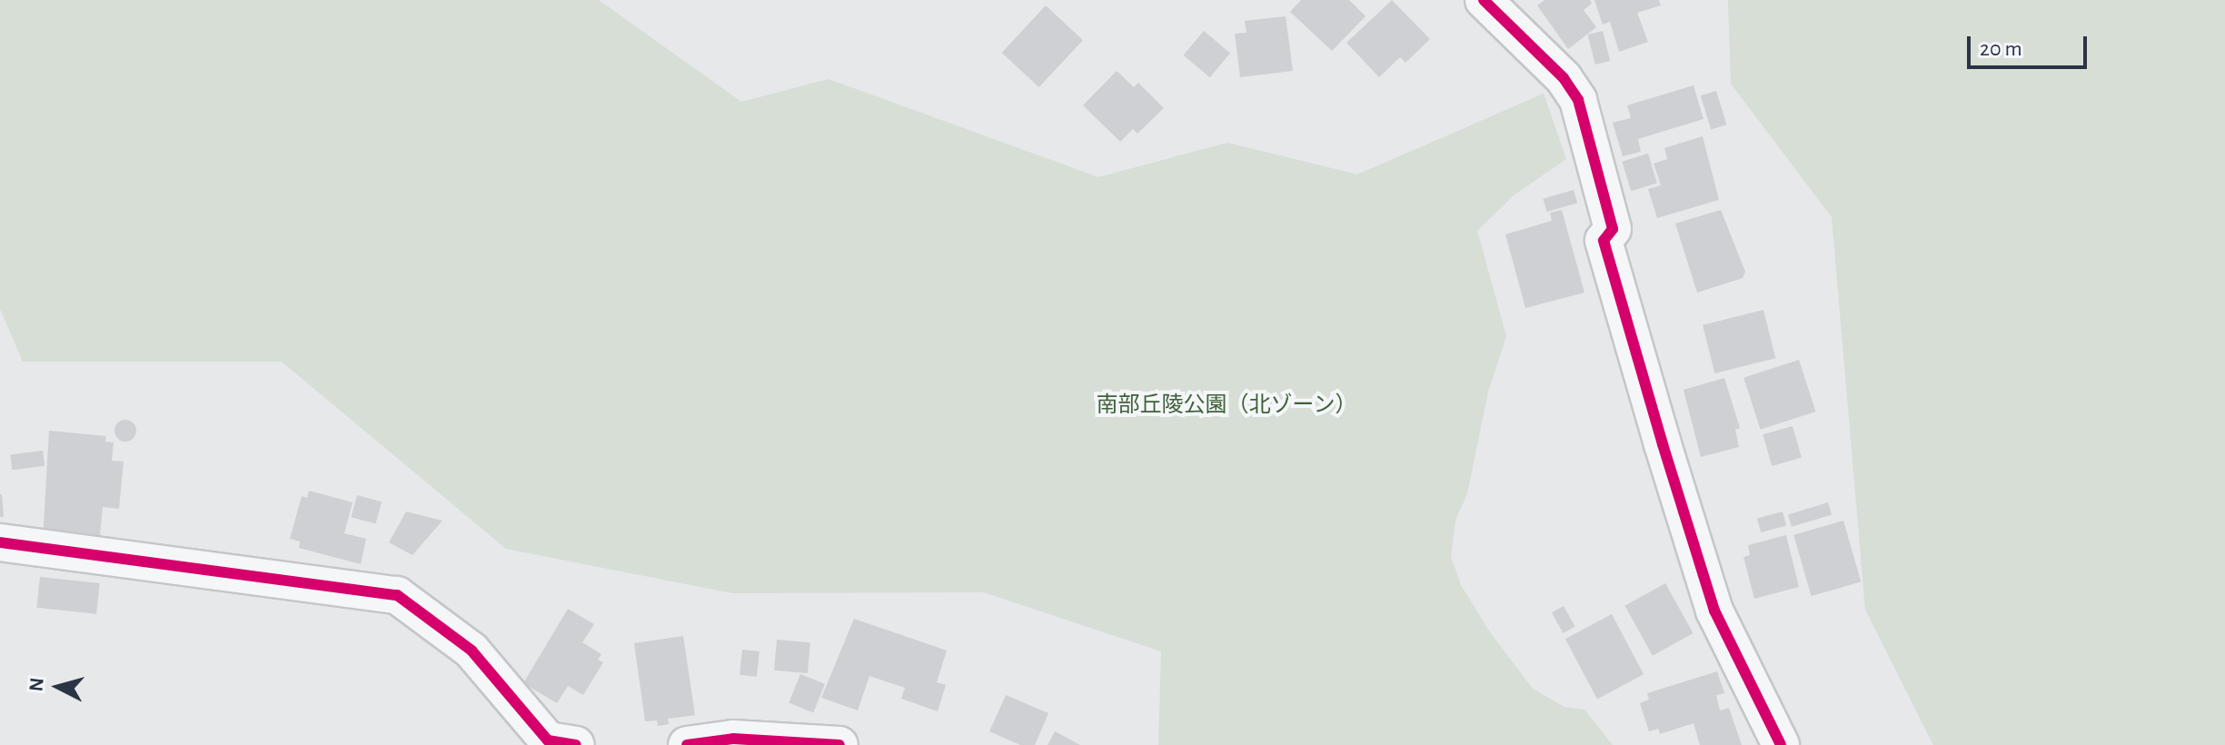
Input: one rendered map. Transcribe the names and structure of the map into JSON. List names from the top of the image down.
{
  "parks": ["南部丘陵公園（北ゾーン）"],
  "scale_bar": "20 m",
  "north": "left"
}
